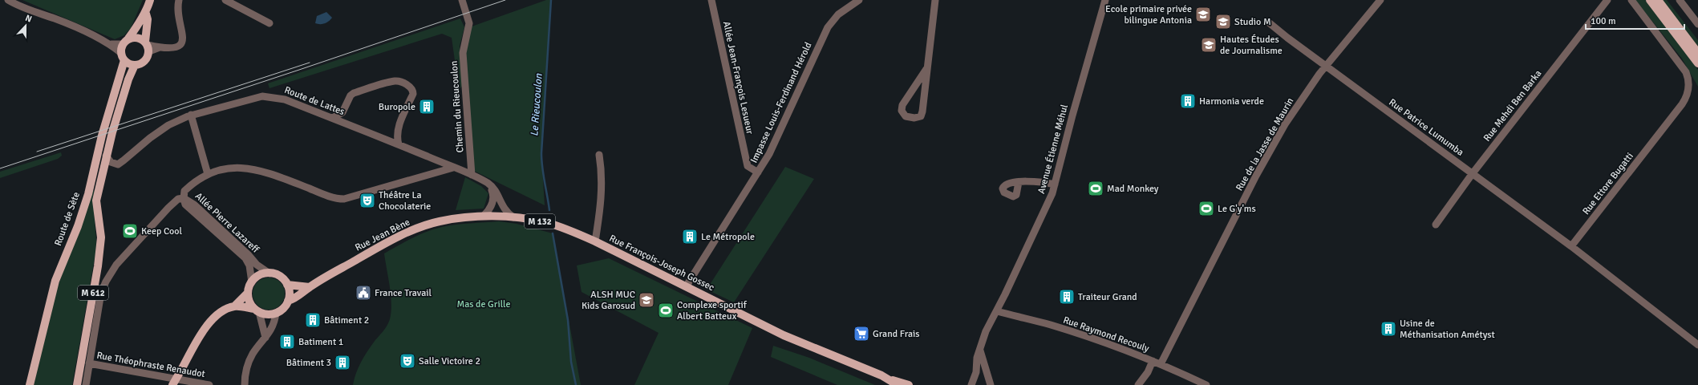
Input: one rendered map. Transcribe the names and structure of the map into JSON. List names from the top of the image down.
{
  "streets": {
    "main road": [
      "Route de Sète",
      "M 132",
      "Rue Jean Bène",
      "Rue François-Joseph Gossec",
      "M 612"
    ],
    "street": [
      "Allée Jean-François Lesueur",
      "Route de Lattes",
      "Impasse Louis-Ferdinand Hérold",
      "Rue Mehdi Ben Barka",
      "Chemin du Rieucoulon",
      "Rue Patrice Lumumba",
      "Rue de la Jasse de Maurin",
      "Avenue Étienne Méhul",
      "Rue Ettore Bugatti",
      "Allée Pierre Lazareff",
      "Rue Raymond Recouly",
      "Rue Théophraste Renaudot"
    ]
  },
  "crossings": [
    ["Allée Jean-François Lesueur", "Impasse Louis-Ferdinand Hérold"],
    ["Route de Lattes", "Chemin du Rieucoulon"],
    ["Route de Lattes", "Rue Jean Bène"],
    ["Route de Lattes", "M 612"],
    ["Route de Lattes", "Rue Théophraste Renaudot"],
    ["Impasse Louis-Ferdinand Hérold", "Rue François-Joseph Gossec"],
    ["Rue Mehdi Ben Barka", "Rue Patrice Lumumba"],
    ["Rue Patrice Lumumba", "Rue de la Jasse de Maurin"],
    ["Rue Patrice Lumumba", "Rue Ettore Bugatti"],
    ["Rue de la Jasse de Maurin", "Rue Raymond Recouly"],
    ["Avenue Étienne Méhul", "Rue Raymond Recouly"],
    ["Route de Sète", "M 612"],
    ["Allée Pierre Lazareff", "Rue Jean Bène"],
    ["Allée Pierre Lazareff", "Rue Théophraste Renaudot"],
    ["Rue Jean Bène", "Rue François-Joseph Gossec"]
  ],
  "water": ["Le Rieucoulon"],
  "parks": ["Mas de Grille"],
  "places": {
    "school or university": [
      "Ecole primaire privée bilingue Antonia",
      "Studio M",
      "Hautes Études de Journalisme",
      "ALSH MUC Kids Garosud"
    ],
    "building": [
      "Harmonia verde",
      "Buropole",
      "Le Métropole",
      "Traiteur Grand",
      "Bâtiment 2",
      "Usine de Méthanisation Amétyst",
      "Batiment 1",
      "Bâtiment 3"
    ],
    "sports": [
      "Mad Monkey",
      "Le G'y'ms",
      "Keep Cool",
      "Complexe sportif Albert Batteux"
    ],
    "theatre": ["Théâtre La Chocolaterie", "Salle Victoire 2"],
    "public building": ["France Travail"],
    "supermarket": ["Grand Frais"]
  },
  "scale_bar": "100 m",
  "north": "top"
}
